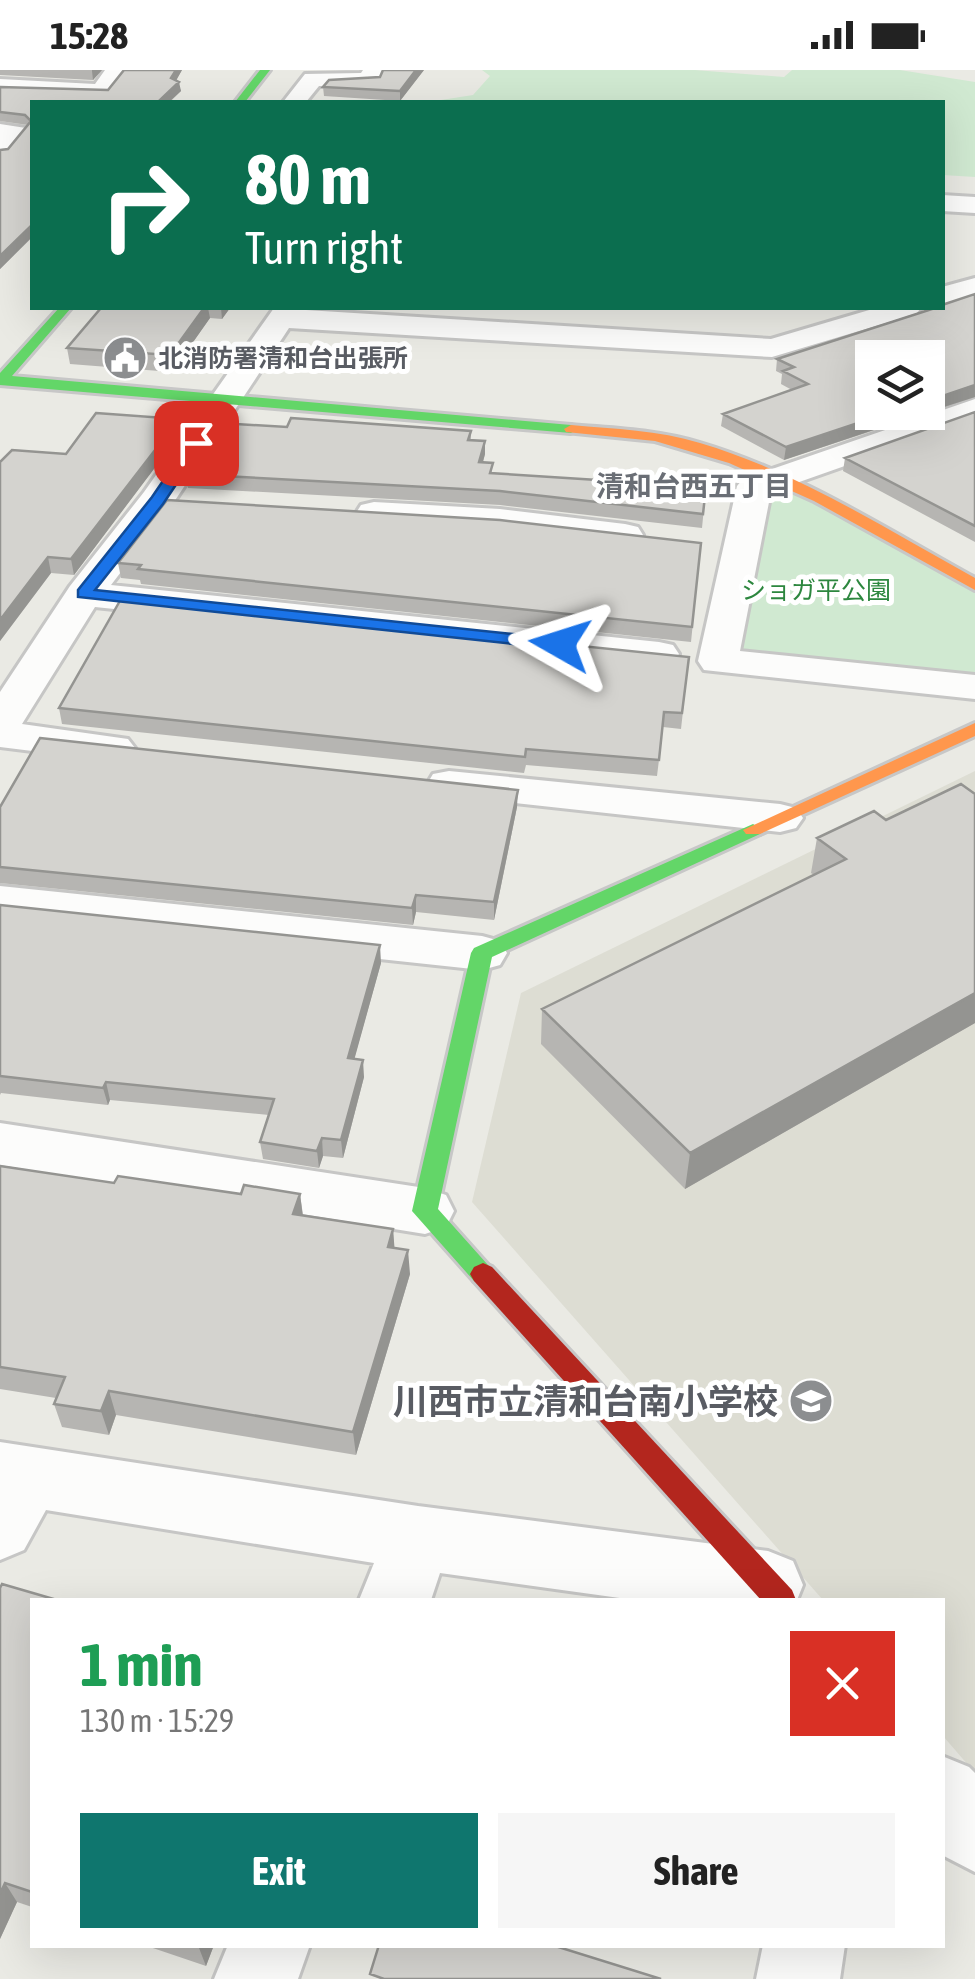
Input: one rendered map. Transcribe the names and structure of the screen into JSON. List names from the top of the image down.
{
  "districts": ["清和台西五丁目"],
  "parks": ["ショガ平公園"],
  "places": {
    "public building": ["北消防署清和台出張所"],
    "school or university": ["川西市立清和台南小学校"]
  },
  "page": {
    "status": "15:28",
    "turn": ["80 m", "Turn right"],
    "heading": ["1 min", "130 m · 15:29"],
    "buttons": ["Exit", "Share"]
  }
}
